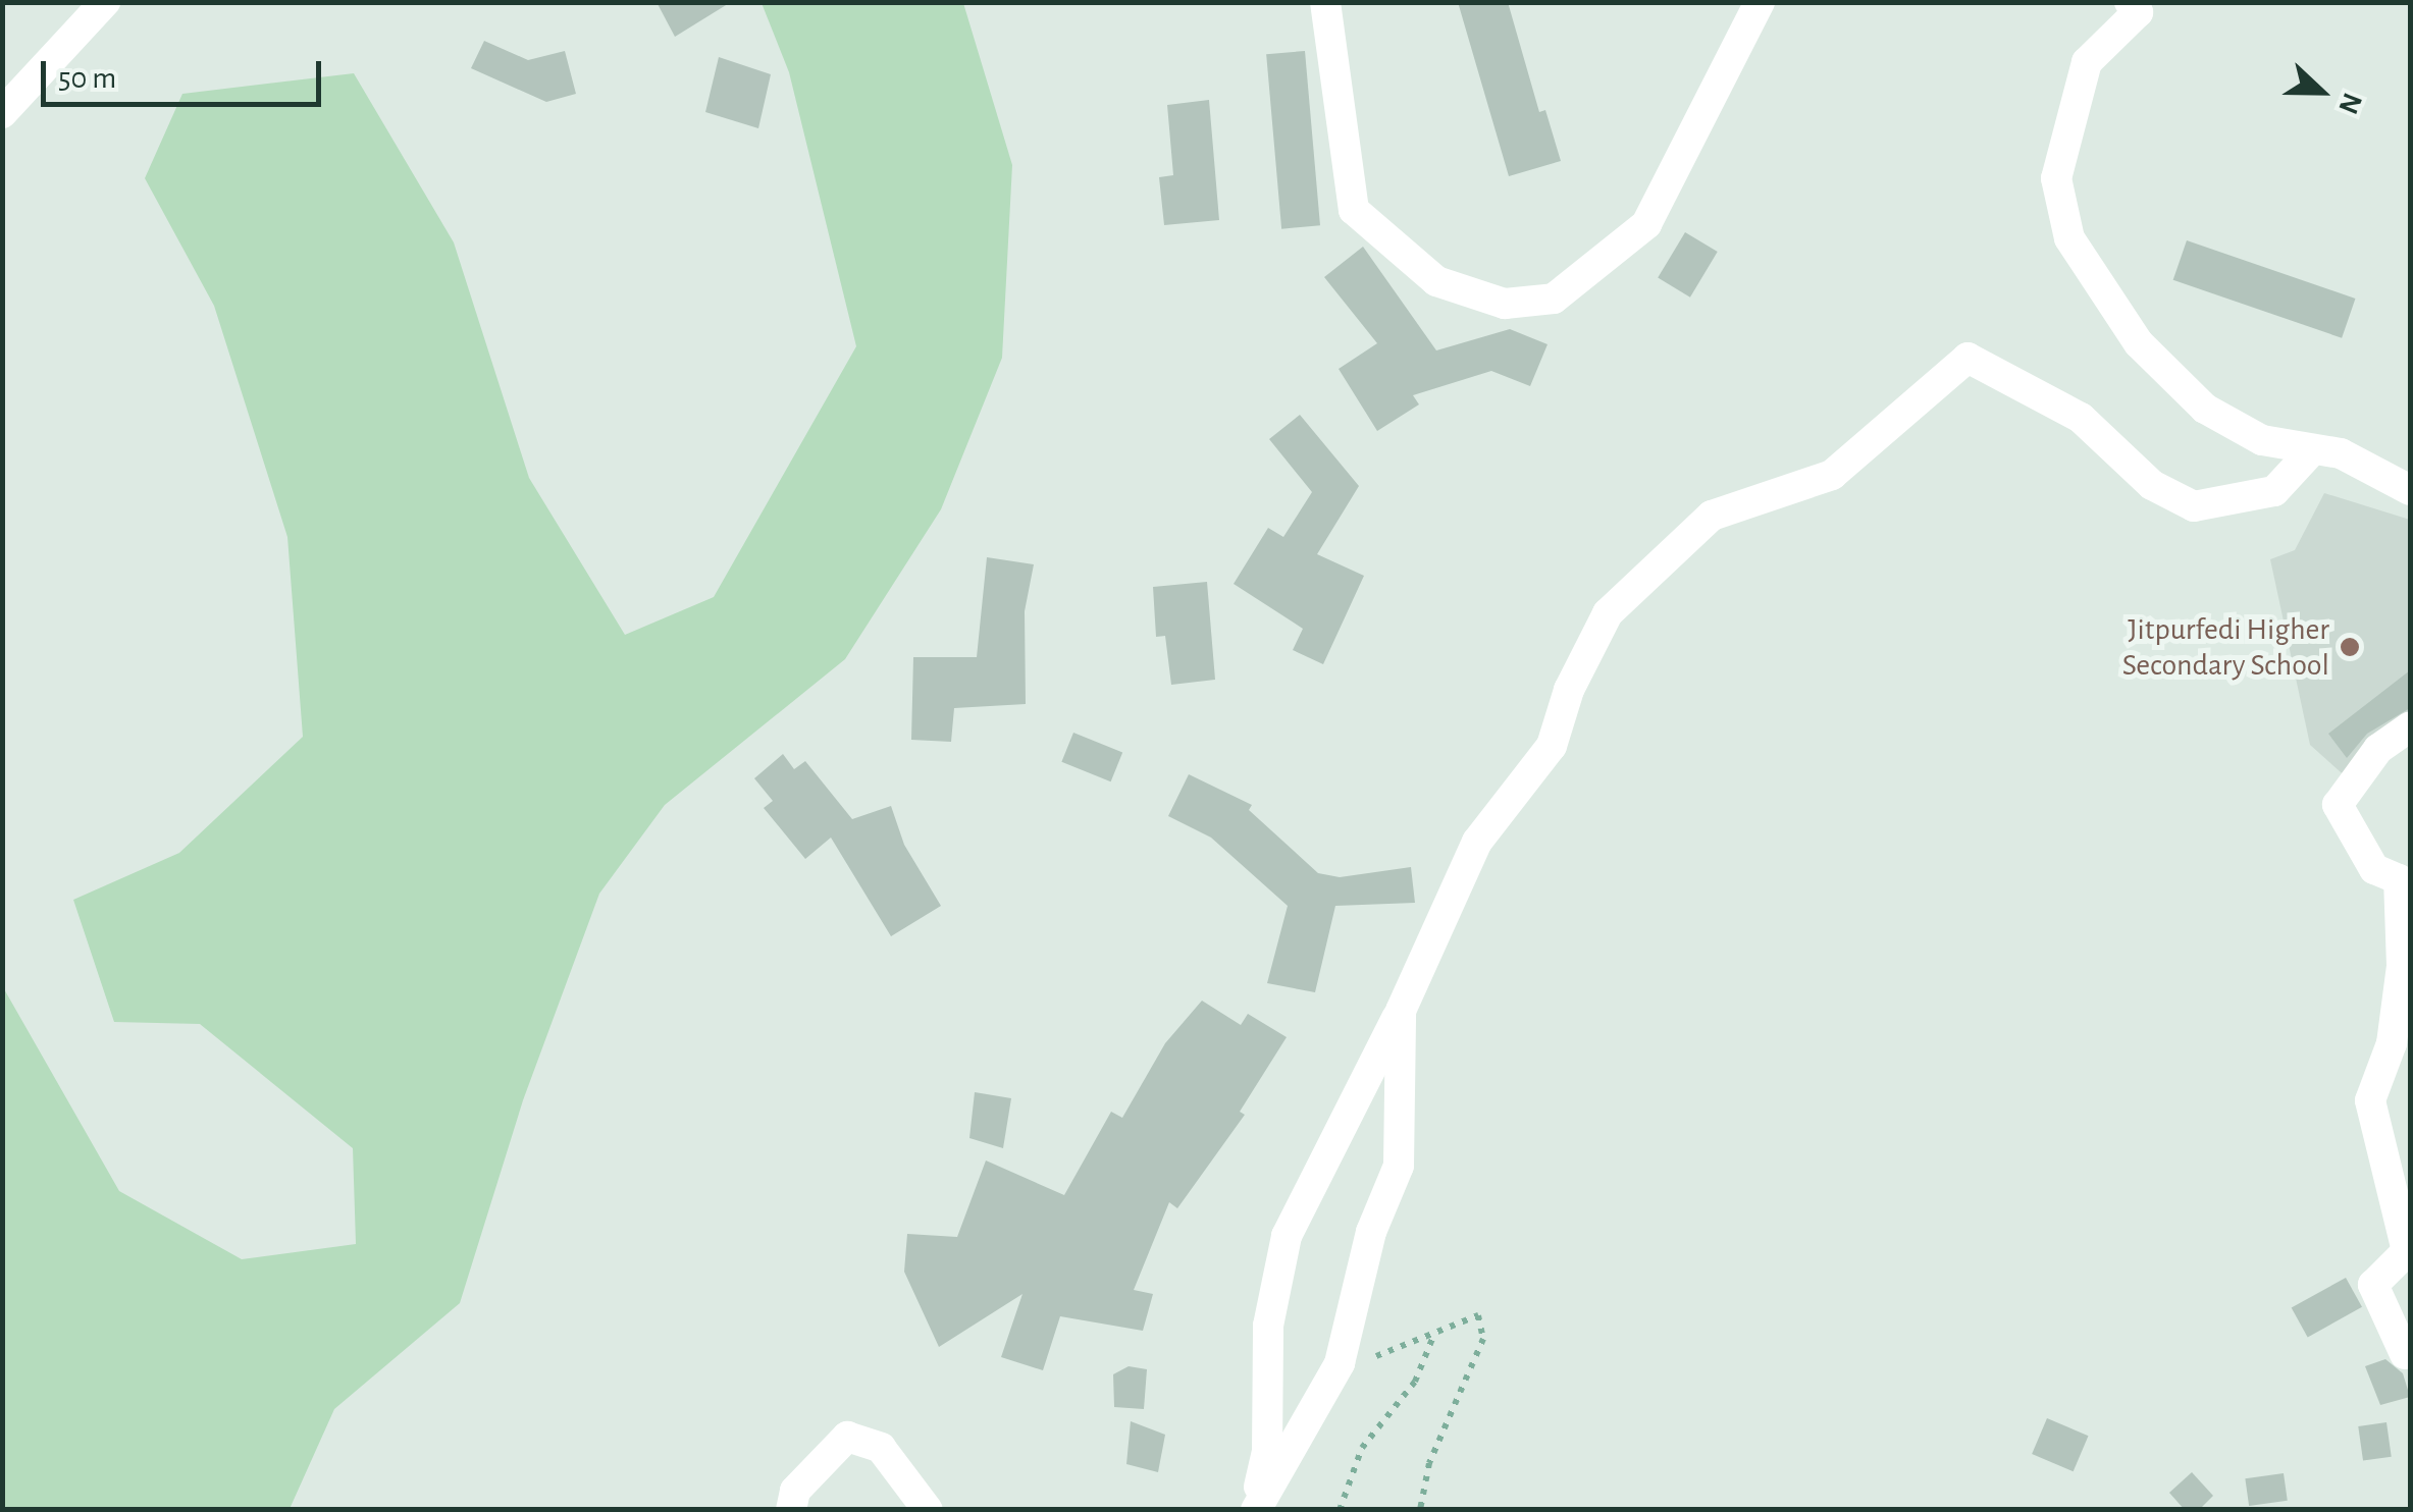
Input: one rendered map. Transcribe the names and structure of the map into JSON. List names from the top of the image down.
{
  "places": ["Jitpurfedi Higher Secondary School"],
  "scale_bar": "50 m",
  "north": "right"
}
